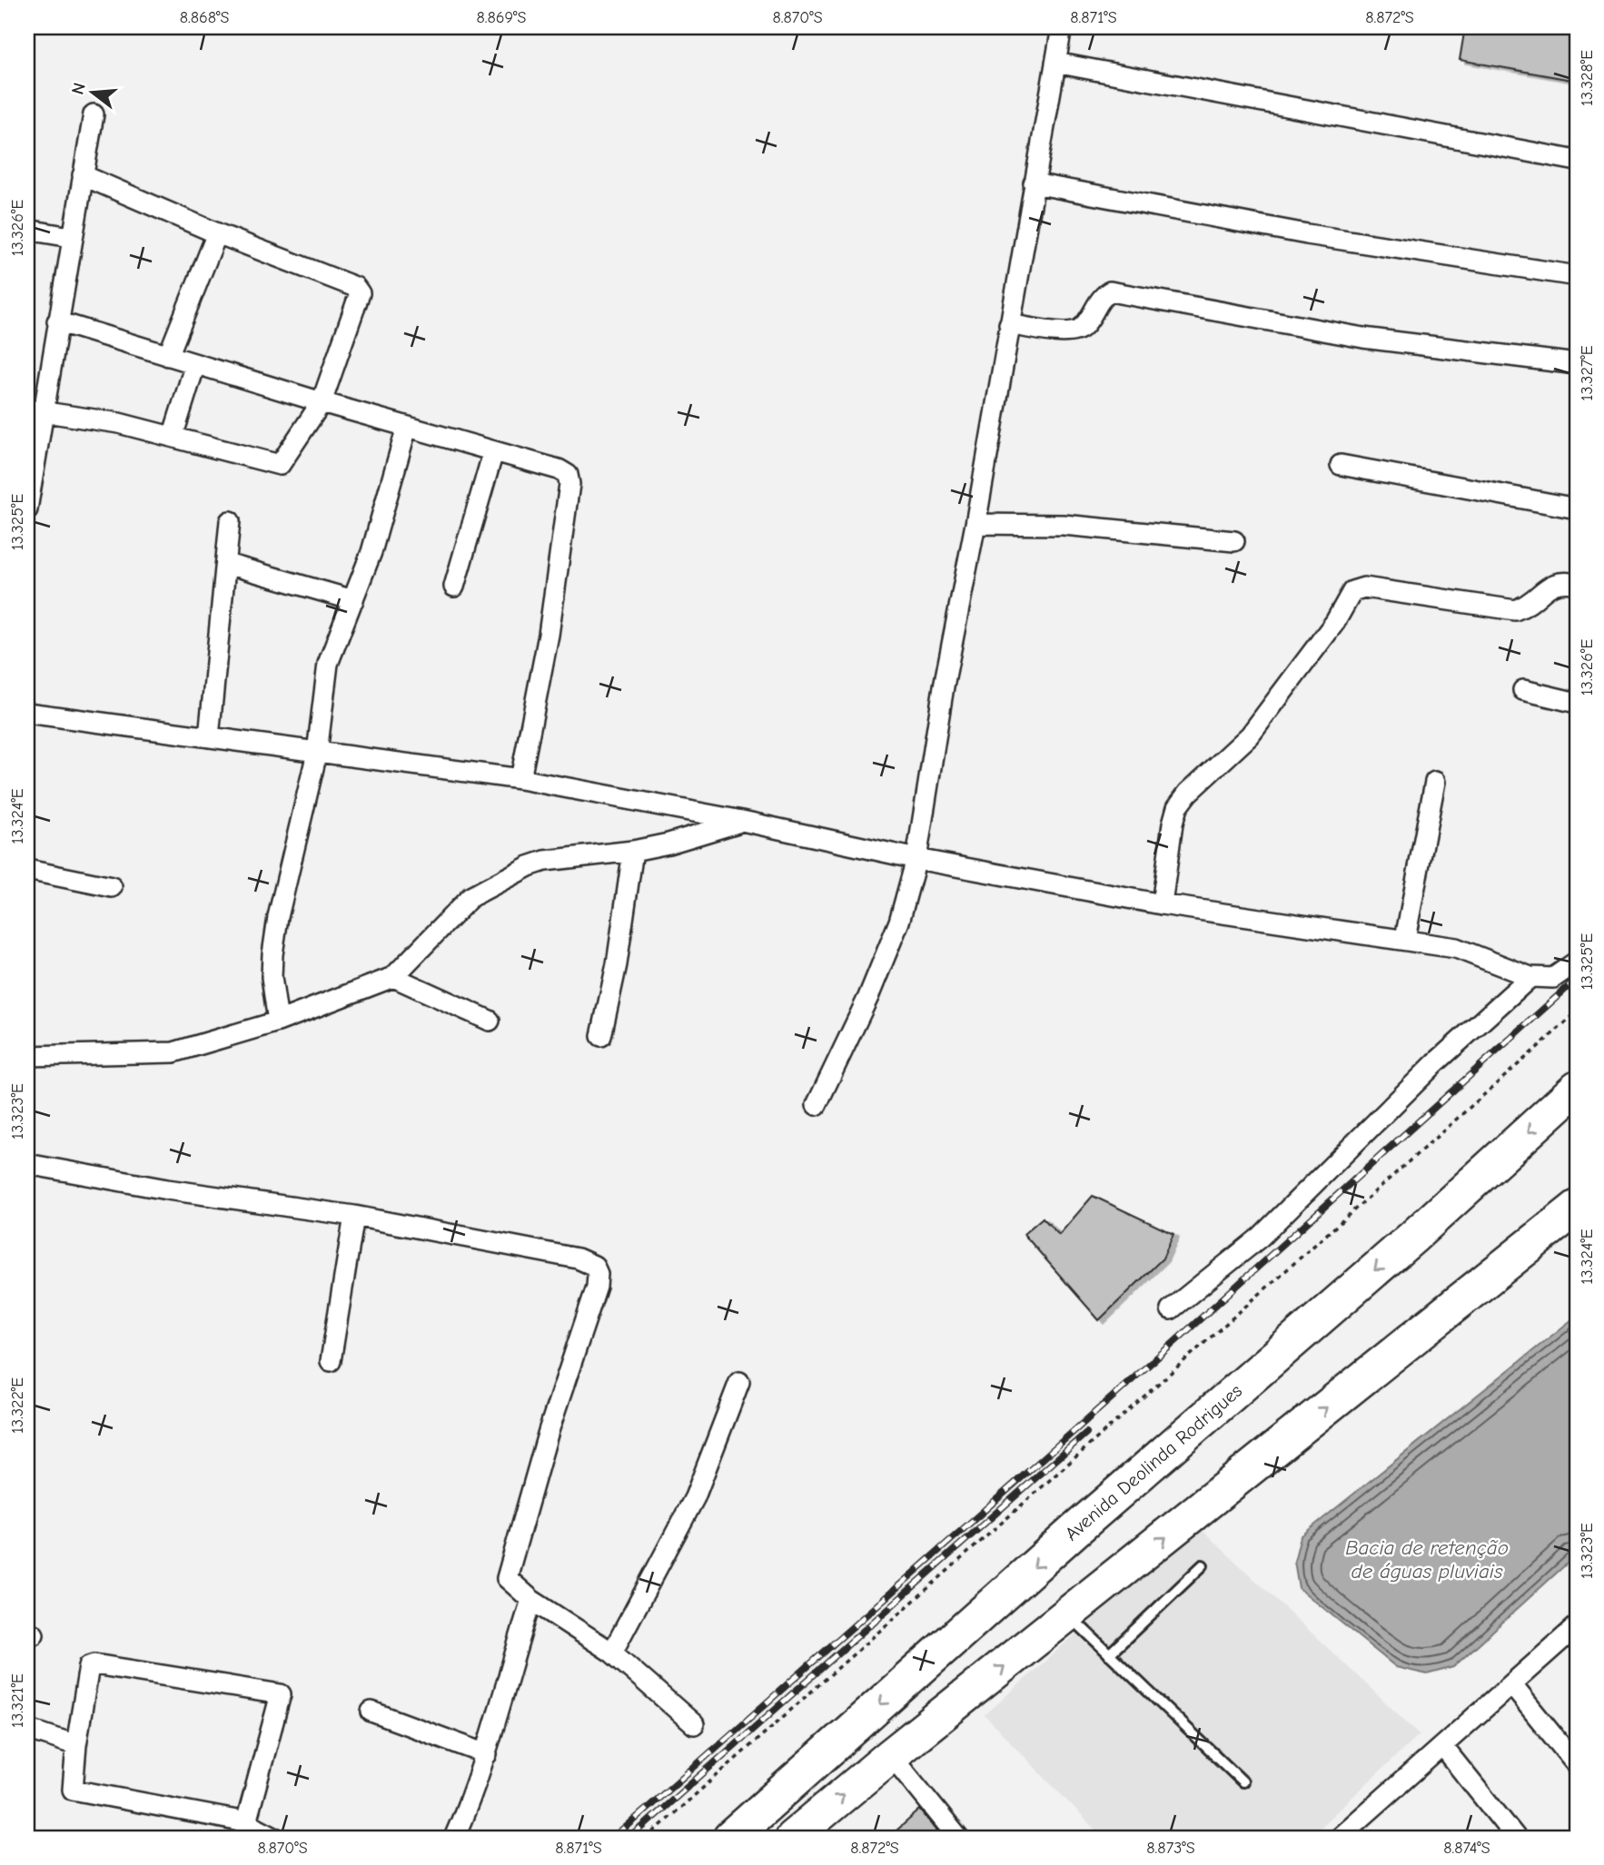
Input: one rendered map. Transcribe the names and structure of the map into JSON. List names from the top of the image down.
{
  "streets": {
    "highway": ["Avenida Deolinda Rodrigues"]
  },
  "water": ["Bacia de retenção de águas pluviais"],
  "north": "left",
  "coordinates": [
    "8.868°S",
    "8.869°S",
    "8.870°S",
    "8.871°S",
    "8.872°S",
    "13.328°E",
    "13.326°E",
    "13.327°E",
    "13.325°E",
    "13.324°E",
    "13.323°E",
    "13.322°E",
    "13.321°E",
    "8.873°S",
    "8.874°S"
  ]
}
